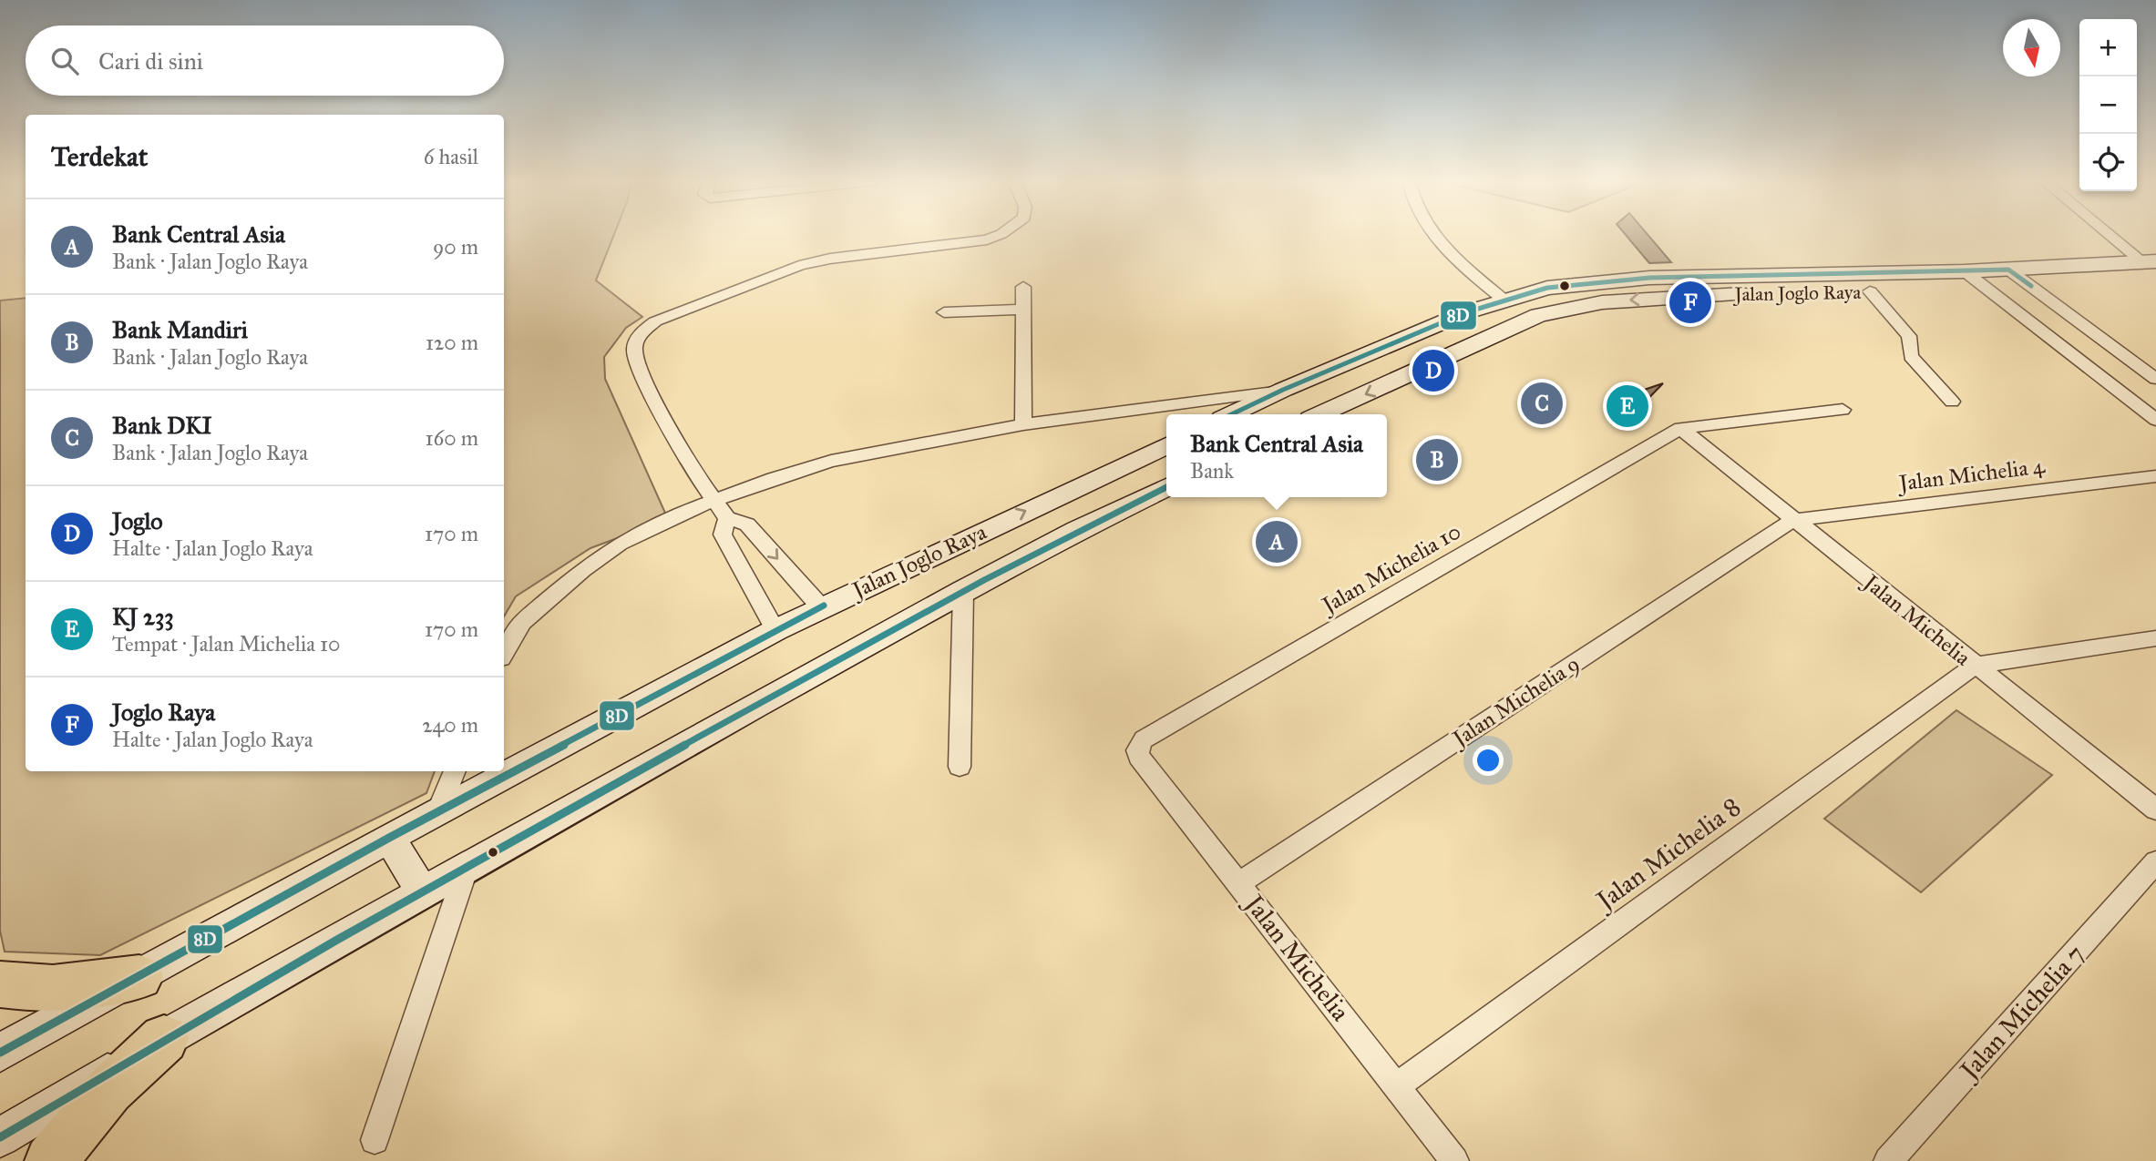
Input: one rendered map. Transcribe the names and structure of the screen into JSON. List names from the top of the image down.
{
  "streets": {
    "main road": ["Jalan Joglo Raya"],
    "street": [
      "Jalan Michelia 4",
      "Jalan Michelia 10",
      "Jalan Michelia",
      "Jalan Michelia 9",
      "Jalan Michelia 8",
      "Jalan Michelia 7"
    ]
  },
  "crossings": [
    ["Jalan Michelia 4", "Jalan Michelia"],
    ["Jalan Michelia 4", "Jalan Michelia 9"],
    ["Jalan Michelia 10", "Jalan Michelia"],
    ["Jalan Michelia", "Jalan Michelia 9"],
    ["Jalan Michelia", "Jalan Michelia 8"]
  ],
  "lines": ["transit line 8D"],
  "north": "bottom",
  "page": {
    "map_buttons": ["+", "−"],
    "search": "Cari di sini",
    "heading": ["Terdekat", "6 hasil"],
    "list": [
      {
        "mark": "A",
        "name": "Bank Central Asia",
        "note": "Bank · Jalan Joglo Raya",
        "value": "90 m"
      },
      {
        "mark": "B",
        "name": "Bank Mandiri",
        "note": "Bank · Jalan Joglo Raya",
        "value": "120 m"
      },
      {
        "mark": "C",
        "name": "Bank DKI",
        "note": "Bank · Jalan Joglo Raya",
        "value": "160 m"
      },
      {
        "mark": "D",
        "name": "Joglo",
        "note": "Halte · Jalan Joglo Raya",
        "value": "170 m"
      },
      {
        "mark": "E",
        "name": "KJ 233",
        "note": "Tempat · Jalan Michelia 10",
        "value": "170 m"
      },
      {
        "mark": "F",
        "name": "Joglo Raya",
        "note": "Halte · Jalan Joglo Raya",
        "value": "240 m"
      }
    ],
    "pins": [
      "F",
      "D",
      "C",
      "E",
      "B",
      "A"
    ],
    "popup": ["Bank Central Asia", "Bank"]
  }
}
